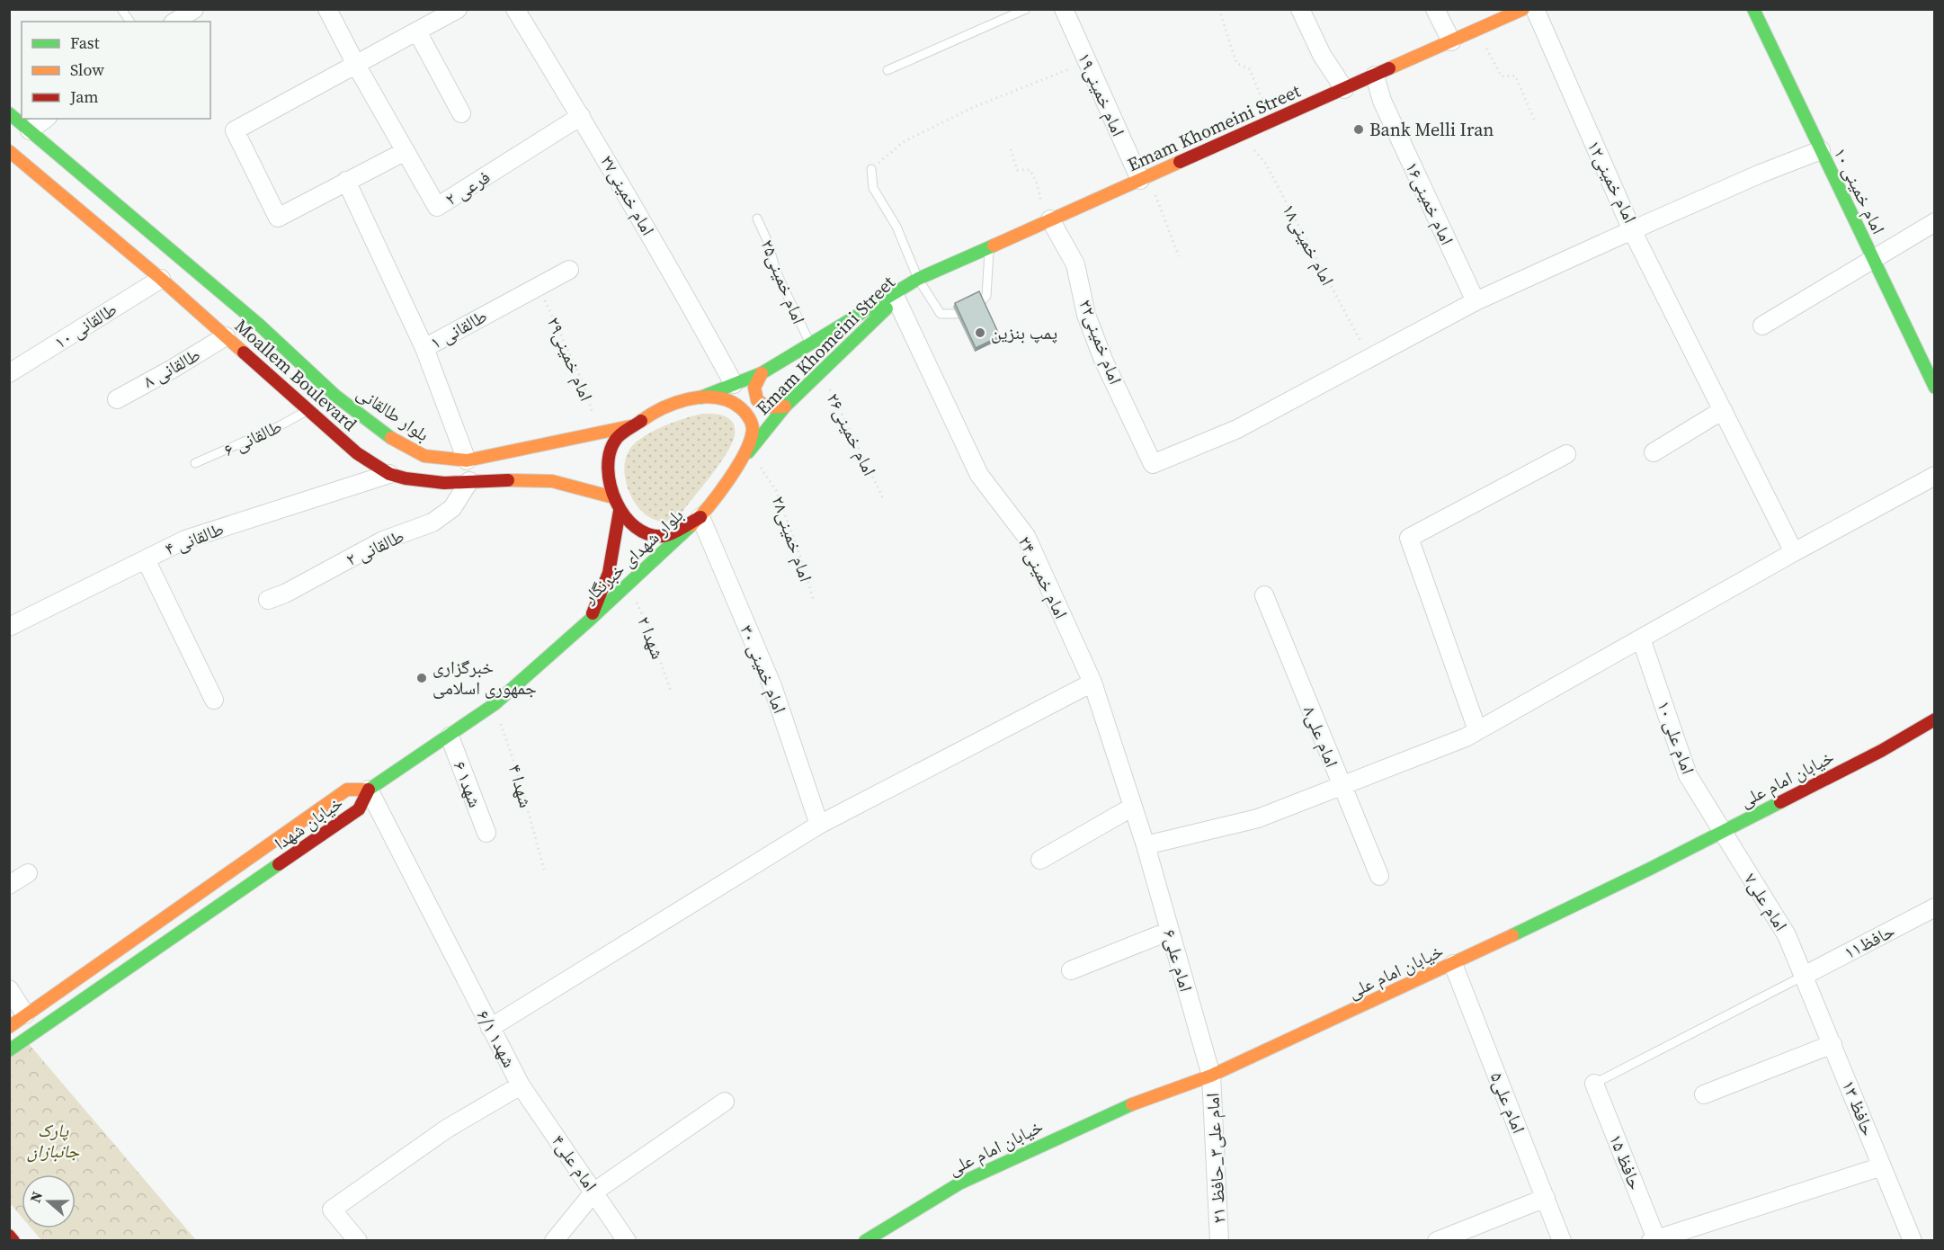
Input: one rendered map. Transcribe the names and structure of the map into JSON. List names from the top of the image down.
{
  "streets": {
    "main road": [
      "Emam Khomeini Street",
      "امام خمینی ۱۰",
      "Moallem Boulevard",
      "بلوار شهدای خبرنگار",
      "خیابان امام علی",
      "خیابان شهدا"
    ],
    "street": [
      "امام خمینی۱۹",
      "امام خمینی۱۲",
      "فرعی ۲",
      "امام خمینی۲۷",
      "امام خمینی۱۶",
      "طالقانی ۱۰",
      "طالقانی ۱",
      "امام خمینی۲۲",
      "طالقانی ۸",
      "طالقانی ۴",
      "طالقانی ۲",
      "امام خمینی۲۴",
      "امام خمینی ۳۰",
      "امام علی۸",
      "امام علی ۱۰",
      "شهد۱ ۶",
      "امام علی۷",
      "حافظ۱۱",
      "امام علی۶",
      "شهد۱ ۶/۱",
      "امام علی۵",
      "حافظ ۱۳",
      "امام علی۳_حافظ ۲۱",
      "حافظ ۱۵",
      "امام علی۴"
    ],
    "lane": ["امام خمینی۲۵", "طالقانی ۶"],
    "path": [
      "امام خمینی۱۸",
      "امام خمینی۲۹",
      "امام خمینی۲۶",
      "امام خمینی۲۸",
      "شهدا ۲",
      "شهدا ۴"
    ]
  },
  "crossings": [
    ["امام خمینی۱۹", "Emam Khomeini Street"],
    ["Emam Khomeini Street", "امام خمینی۲۷"],
    ["Emam Khomeini Street", "امام خمینی۱۶"],
    ["Emam Khomeini Street", "امام خمینی۱۸"],
    ["Emam Khomeini Street", "امام خمینی۲۵"],
    ["Emam Khomeini Street", "امام خمینی۲۲"],
    ["Emam Khomeini Street", "Moallem Boulevard"],
    ["Emam Khomeini Street", "امام خمینی۲۶"],
    ["Emam Khomeini Street", "امام خمینی۲۸"],
    ["Emam Khomeini Street", "بلوار شهدای خبرنگار"],
    ["Emam Khomeini Street", "امام خمینی۲۴"],
    ["Emam Khomeini Street", "امام خمینی ۳۰"],
    ["امام خمینی۱۲", "امام خمینی ۱۰"],
    ["فرعی ۲", "امام خمینی۲۷"],
    ["امام خمینی۱۸", "امام خمینی۲۲"],
    ["طالقانی ۱۰", "Moallem Boulevard"],
    ["طالقانی ۱", "امام خمینی۲۹"],
    ["طالقانی ۱", "Moallem Boulevard"],
    ["طالقانی ۸", "Moallem Boulevard"],
    ["Moallem Boulevard", "طالقانی ۶"],
    ["Moallem Boulevard", "طالقانی ۴"],
    ["Moallem Boulevard", "طالقانی ۲"],
    ["Moallem Boulevard", "بلوار شهدای خبرنگار"],
    ["Moallem Boulevard", "امام خمینی ۳۰"],
    ["بلوار شهدای خبرنگار", "شهدا ۲"],
    ["بلوار شهدای خبرنگار", "امام خمینی ۳۰"],
    ["بلوار شهدای خبرنگار", "شهد۱ ۶"],
    ["بلوار شهدای خبرنگار", "شهدا ۴"],
    ["بلوار شهدای خبرنگار", "خیابان شهدا"],
    ["بلوار شهدای خبرنگار", "شهد۱ ۶/۱"],
    ["امام خمینی۲۴", "امام علی۶"],
    ["امام علی ۱۰", "خیابان امام علی"],
    ["امام علی ۱۰", "امام علی۷"],
    ["خیابان امام علی", "امام علی۷"],
    ["خیابان امام علی", "امام علی۶"],
    ["خیابان امام علی", "امام علی۵"],
    ["خیابان امام علی", "امام علی۳_حافظ ۲۱"],
    ["خیابان شهدا", "شهد۱ ۶/۱"],
    ["امام علی۷", "حافظ۱۱"],
    ["امام علی۷", "حافظ ۱۳"],
    ["حافظ۱۱", "حافظ ۱۳"],
    ["امام علی۶", "امام علی۳_حافظ ۲۱"],
    ["شهد۱ ۶/۱", "امام علی۴"]
  ],
  "parks": ["پارک جانبازان"],
  "places": ["Bank Melli Iran", "پمپ بنزین", "خبرگزاری جمهوری اسلامی"],
  "legend": ["Fast", "Slow", "Jam"],
  "north": "left"
}
